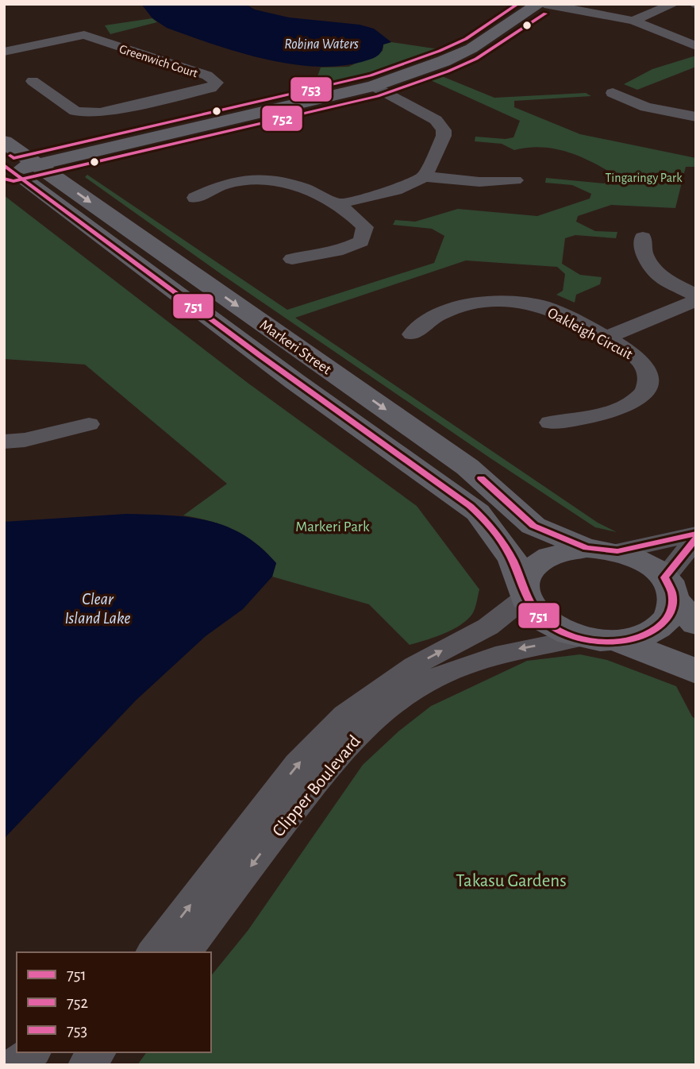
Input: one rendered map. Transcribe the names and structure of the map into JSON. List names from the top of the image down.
{
  "streets": {
    "main road": ["Markeri Street"],
    "street": ["Greenwich Court", "Oakleigh Circuit", "Clipper Boulevard"]
  },
  "crossings": [
    ["Markeri Street", "Clipper Boulevard"]
  ],
  "water": ["Robina Waters", "Clear Island Lake"],
  "parks": ["Tingaringy Park", "Markeri Park", "Takasu Gardens"],
  "lines": ["transit line 753", "transit line 752", "transit line 751"],
  "legend": ["751", "752", "753"]
}
